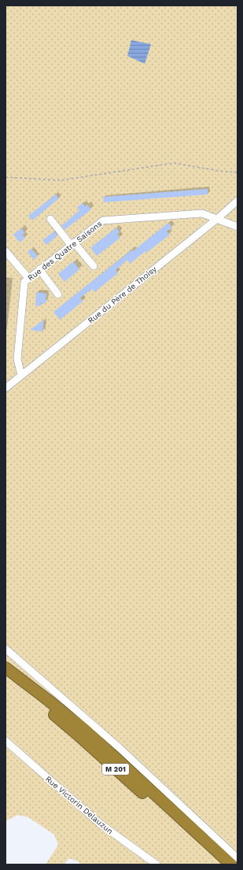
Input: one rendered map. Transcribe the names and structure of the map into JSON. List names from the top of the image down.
{
  "streets": {
    "highway": ["M 201"],
    "street": ["Rue des Quatre Saisons", "Rue du Père de Thoisy", "Rue Victorin Delauzun"]
  },
  "crossings": [
    ["Rue des Quatre Saisons", "Rue du Père de Thoisy"]
  ]
}
